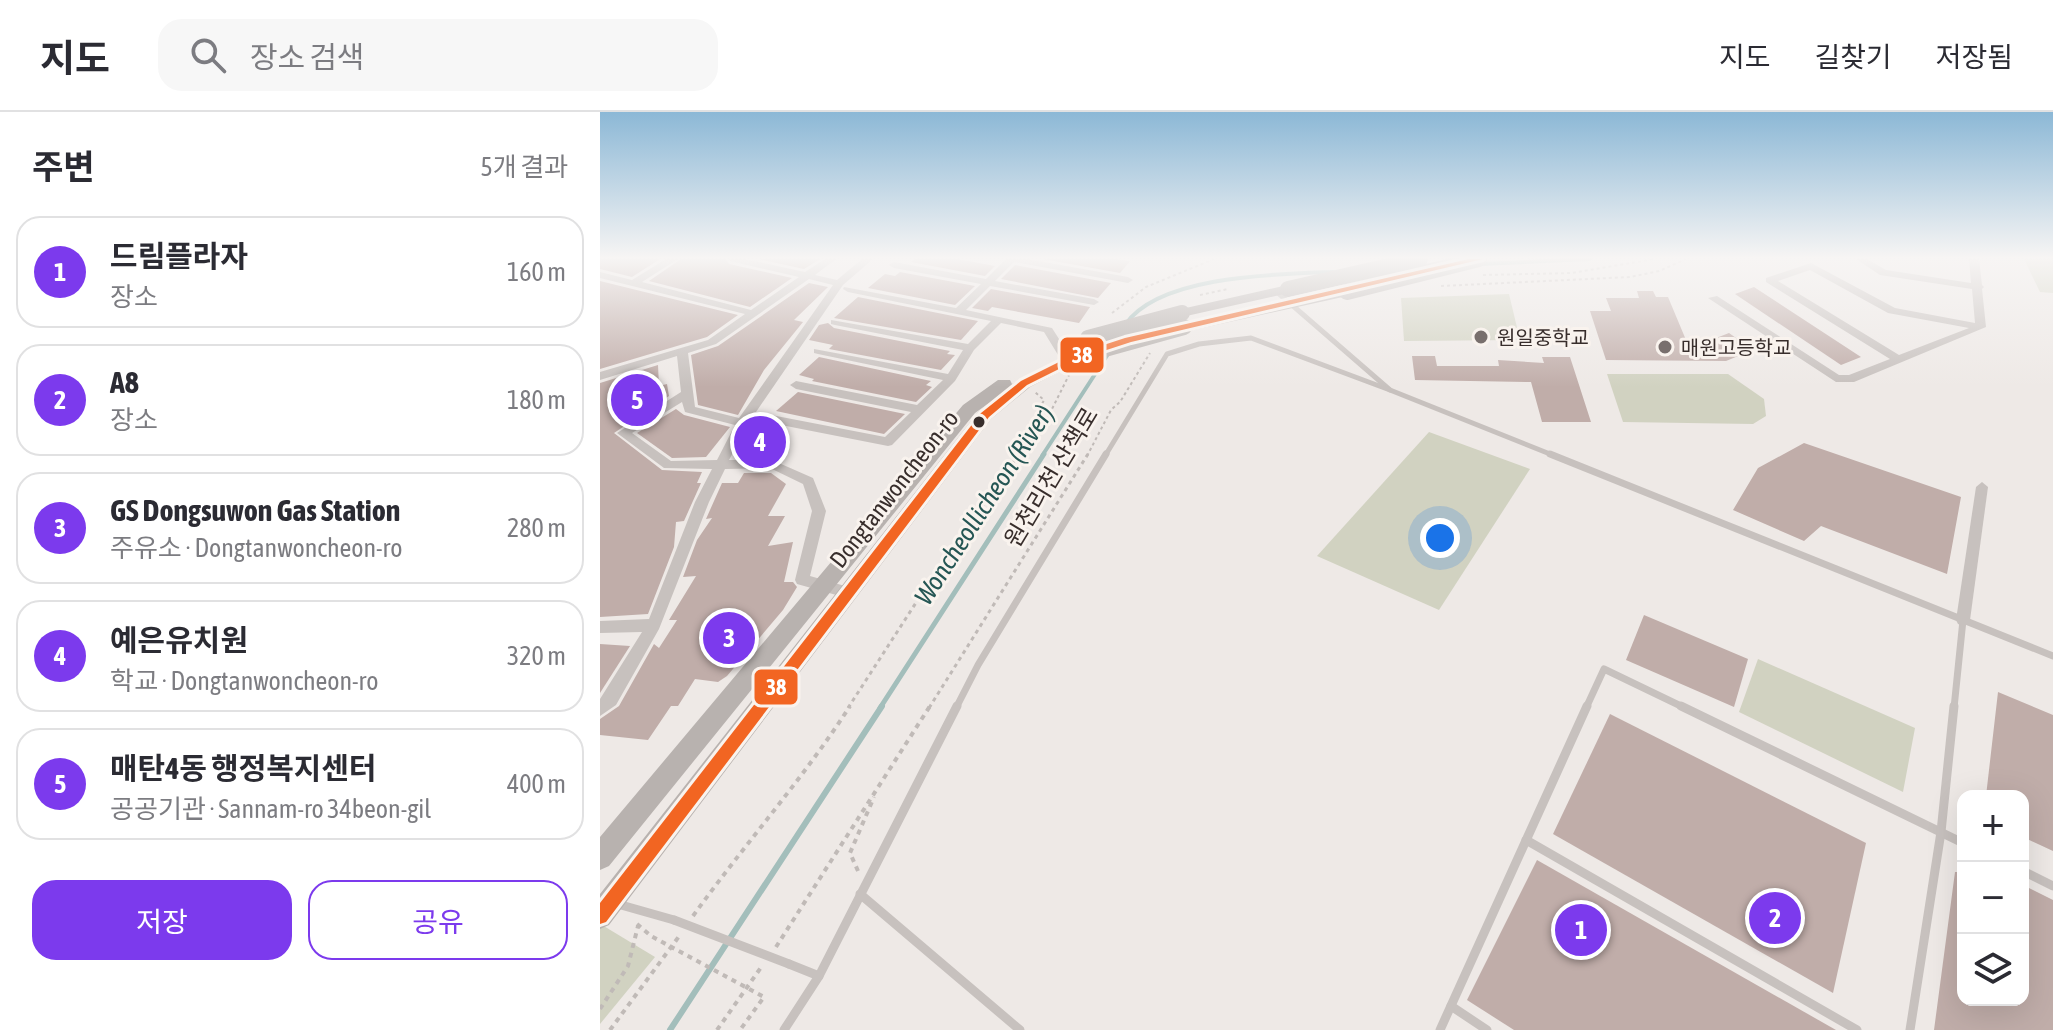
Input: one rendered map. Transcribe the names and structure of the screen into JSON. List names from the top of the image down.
{
  "streets": {
    "main road": ["Dongtanwoncheon-ro"],
    "path": ["원천리천 산책로"]
  },
  "crossings": [
    ["원천리천 산책로", "Dongtanwoncheon-ro"]
  ],
  "water": ["Woncheollicheon (River)"],
  "places": ["원일중학교", "매원고등학교"],
  "lines": ["transit line 38"],
  "page": {
    "header": "지도",
    "search": "장소 검색",
    "nav": ["지도", "길찾기", "저장됨"],
    "heading": ["주변", "5개 결과"],
    "list": [
      {
        "mark": "1",
        "name": "드림플라자",
        "note": "장소",
        "value": "160 m"
      },
      {
        "mark": "2",
        "name": "A8",
        "note": "장소",
        "value": "180 m"
      },
      {
        "mark": "3",
        "name": "GS Dongsuwon Gas Station",
        "note": "주유소 · Dongtanwoncheon-ro",
        "value": "280 m"
      },
      {
        "mark": "4",
        "name": "예은유치원",
        "note": "학교 · Dongtanwoncheon-ro",
        "value": "320 m"
      },
      {
        "mark": "5",
        "name": "매탄4동 행정복지센터",
        "note": "공공기관 · Sannam-ro 34beon-gil",
        "value": "400 m"
      }
    ],
    "pins": [
      "5",
      "4",
      "3",
      "2",
      "1"
    ],
    "map_buttons": ["+", "−"],
    "buttons": ["저장", "공유"]
  }
}
